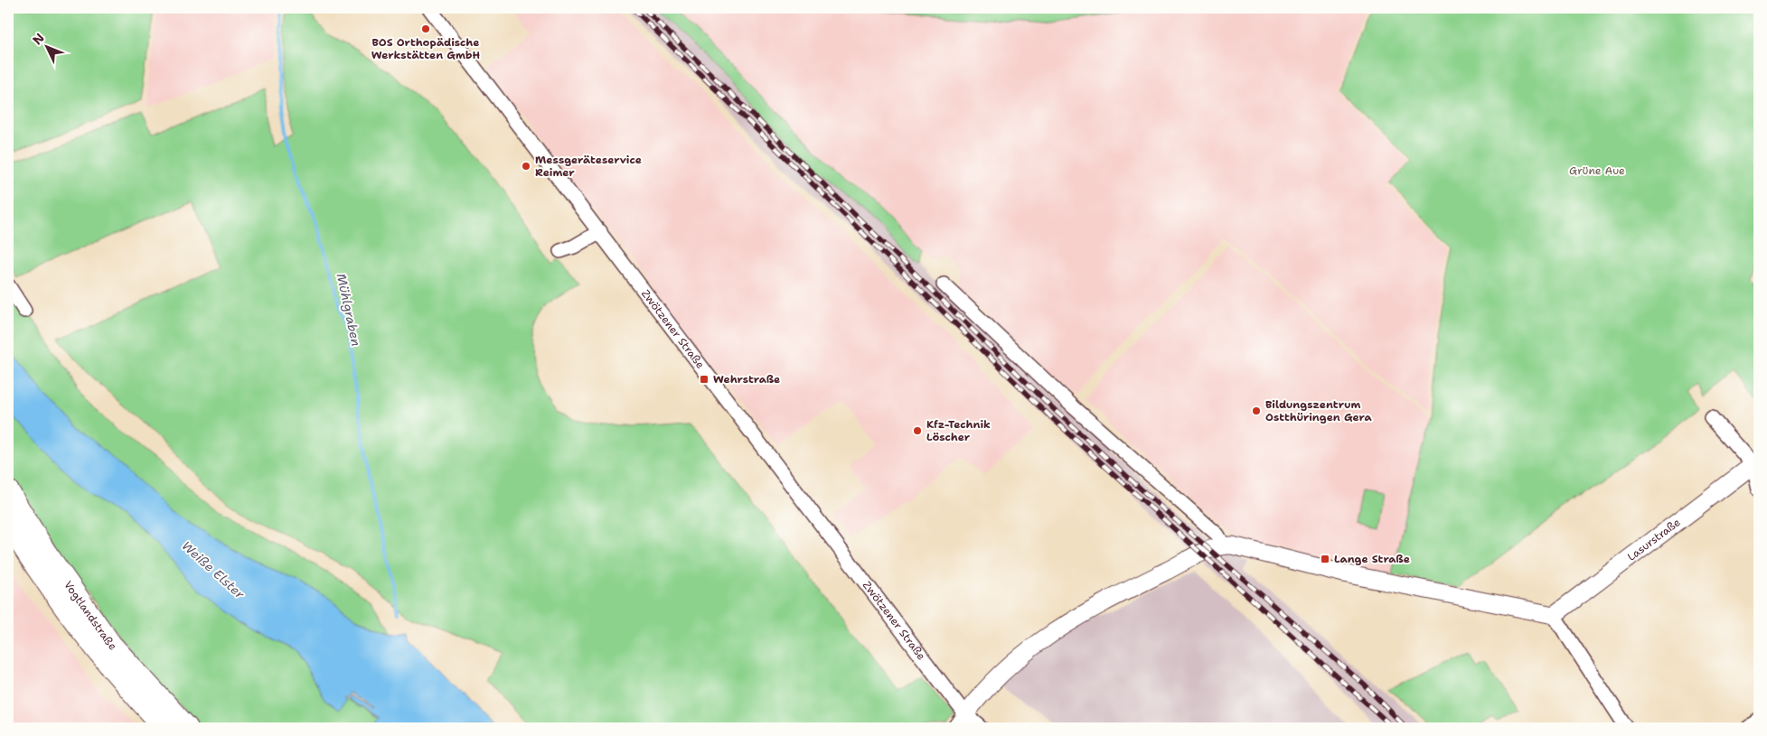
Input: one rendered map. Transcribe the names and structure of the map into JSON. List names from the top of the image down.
{
  "streets": {
    "main road": ["Vogtlandstraße"],
    "street": ["Zwötzener Straße", "Lasurstraße"]
  },
  "water": ["Mühlgraben", "Weiße Elster"],
  "parks": ["Grüne Aue"],
  "places": {
    "other": [
      "BOS Orthopädische Werkstätten GmbH",
      "Messgeräteservice Reimer",
      "Bildungszentrum Ostthüringen Gera",
      "Kfz-Technik Löscher"
    ],
    "transit": ["Wehrstraße", "Lange Straße"]
  },
  "north": "top left"
}
